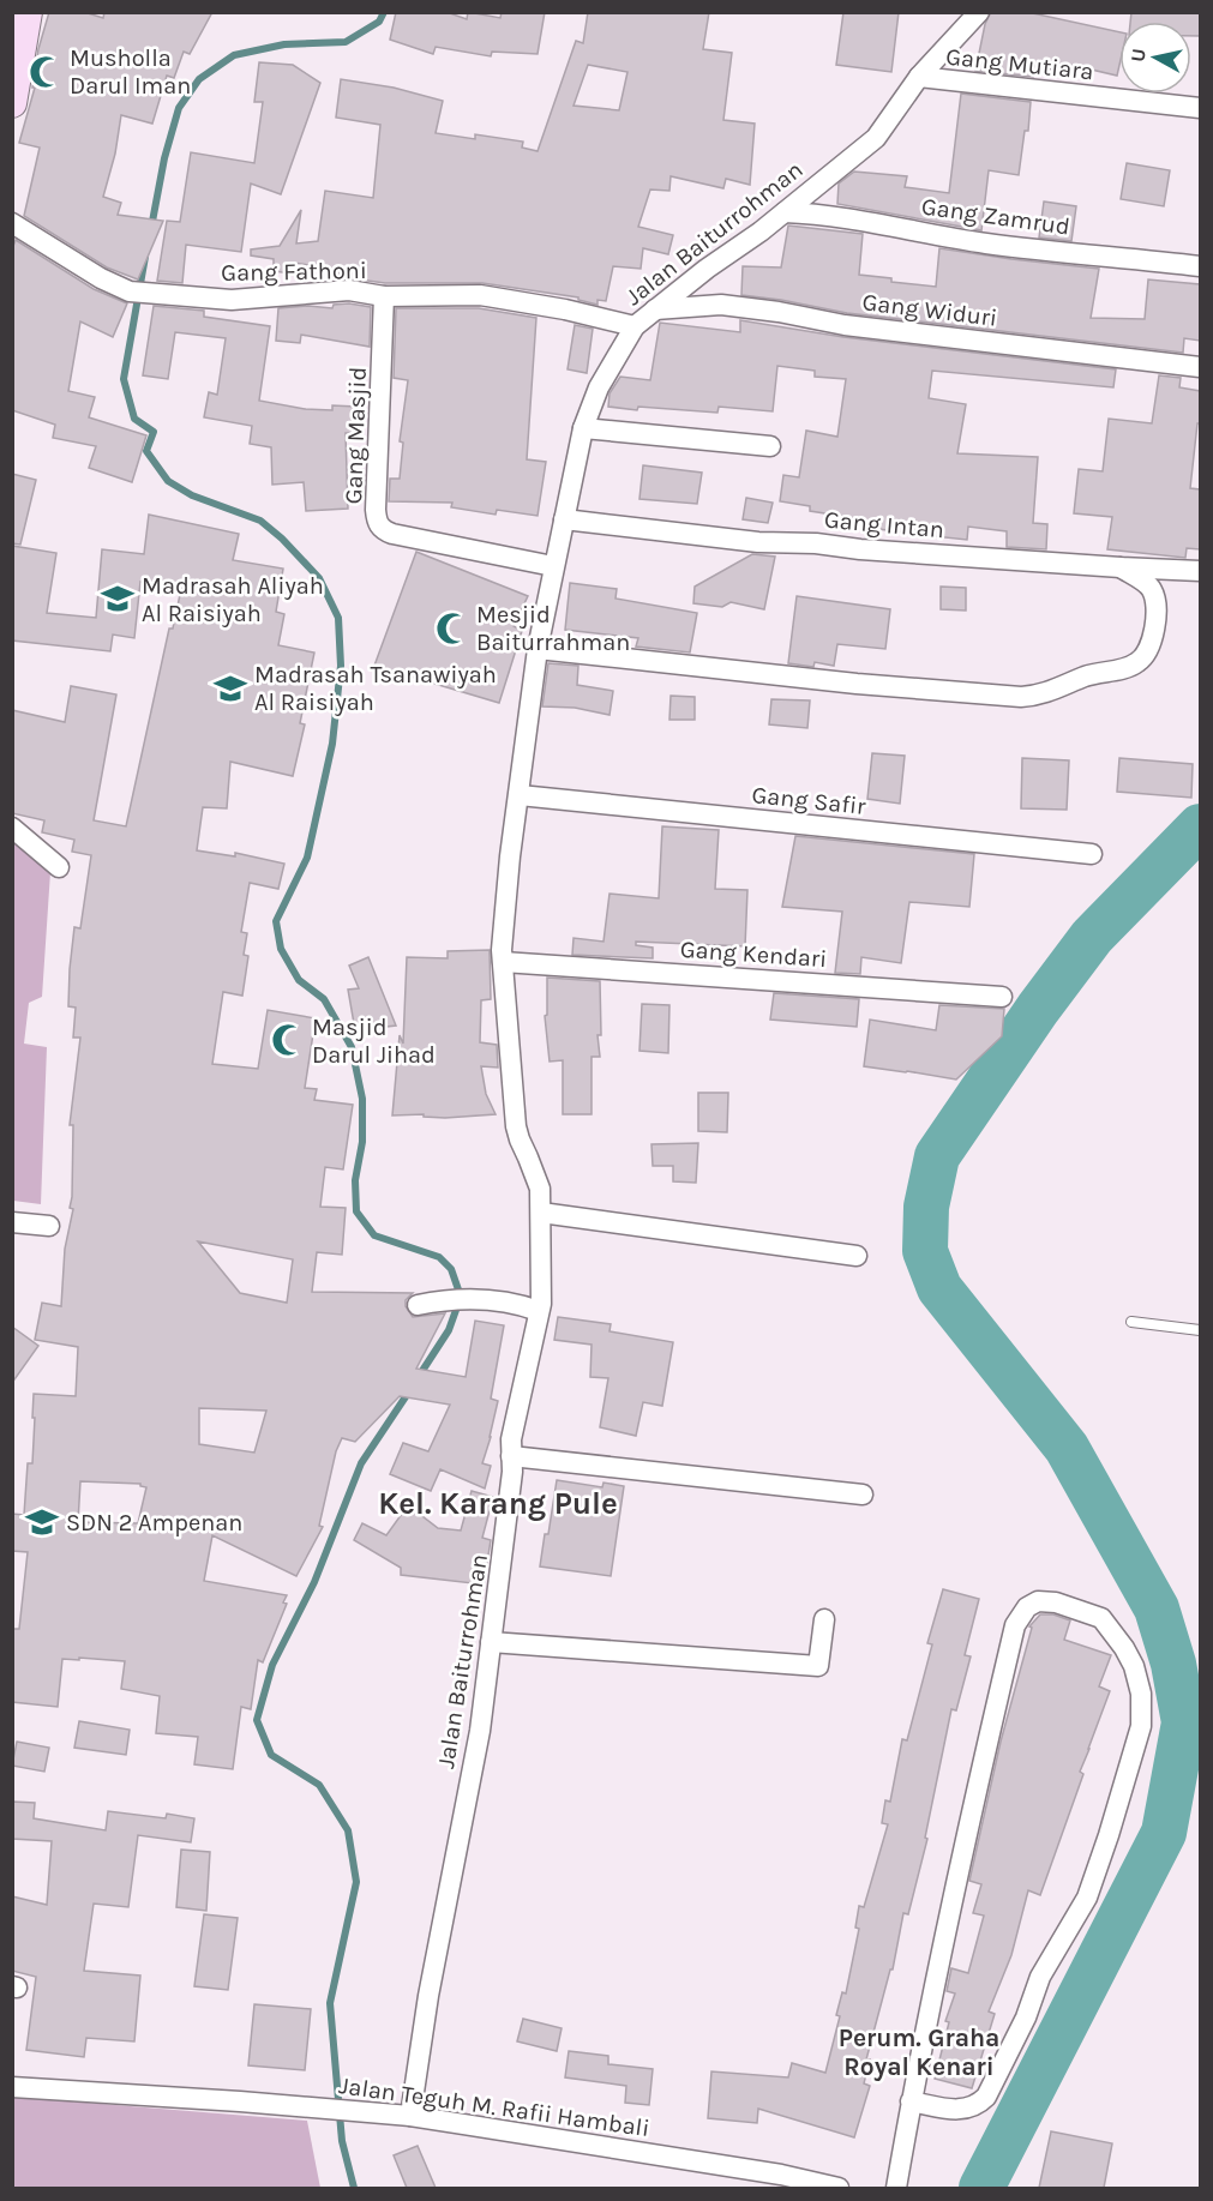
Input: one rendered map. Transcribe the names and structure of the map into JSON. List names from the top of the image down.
{
  "streets": {
    "street": [
      "Gang Mutiara",
      "Gang Zamrud",
      "Jalan Baiturrohman",
      "Gang Fathoni",
      "Gang Widuri",
      "Gang Masjid",
      "Gang Intan",
      "Gang Safir",
      "Gang Kendari",
      "Jalan Teguh M. Rafii Hambali"
    ]
  },
  "crossings": [
    ["Gang Mutiara", "Jalan Baiturrohman"],
    ["Gang Zamrud", "Jalan Baiturrohman"],
    ["Jalan Baiturrohman", "Gang Fathoni"],
    ["Jalan Baiturrohman", "Gang Widuri"],
    ["Jalan Baiturrohman", "Gang Masjid"],
    ["Jalan Baiturrohman", "Gang Intan"],
    ["Jalan Baiturrohman", "Gang Safir"],
    ["Jalan Baiturrohman", "Gang Kendari"],
    ["Jalan Baiturrohman", "Jalan Teguh M. Rafii Hambali"],
    ["Gang Fathoni", "Gang Masjid"]
  ],
  "districts": ["Kel. Karang Pule", "Perum. Graha Royal Kenari"],
  "places": {
    "mosque": ["Musholla Darul Iman", "Mesjid Baiturrahman", "Masjid Darul Jihad"],
    "school or university": ["Madrasah Aliyah Al Raisiyah", "Madrasah Tsanawiyah Al Raisiyah", "SDN 2 Ampenan"]
  },
  "north": "left"
}
